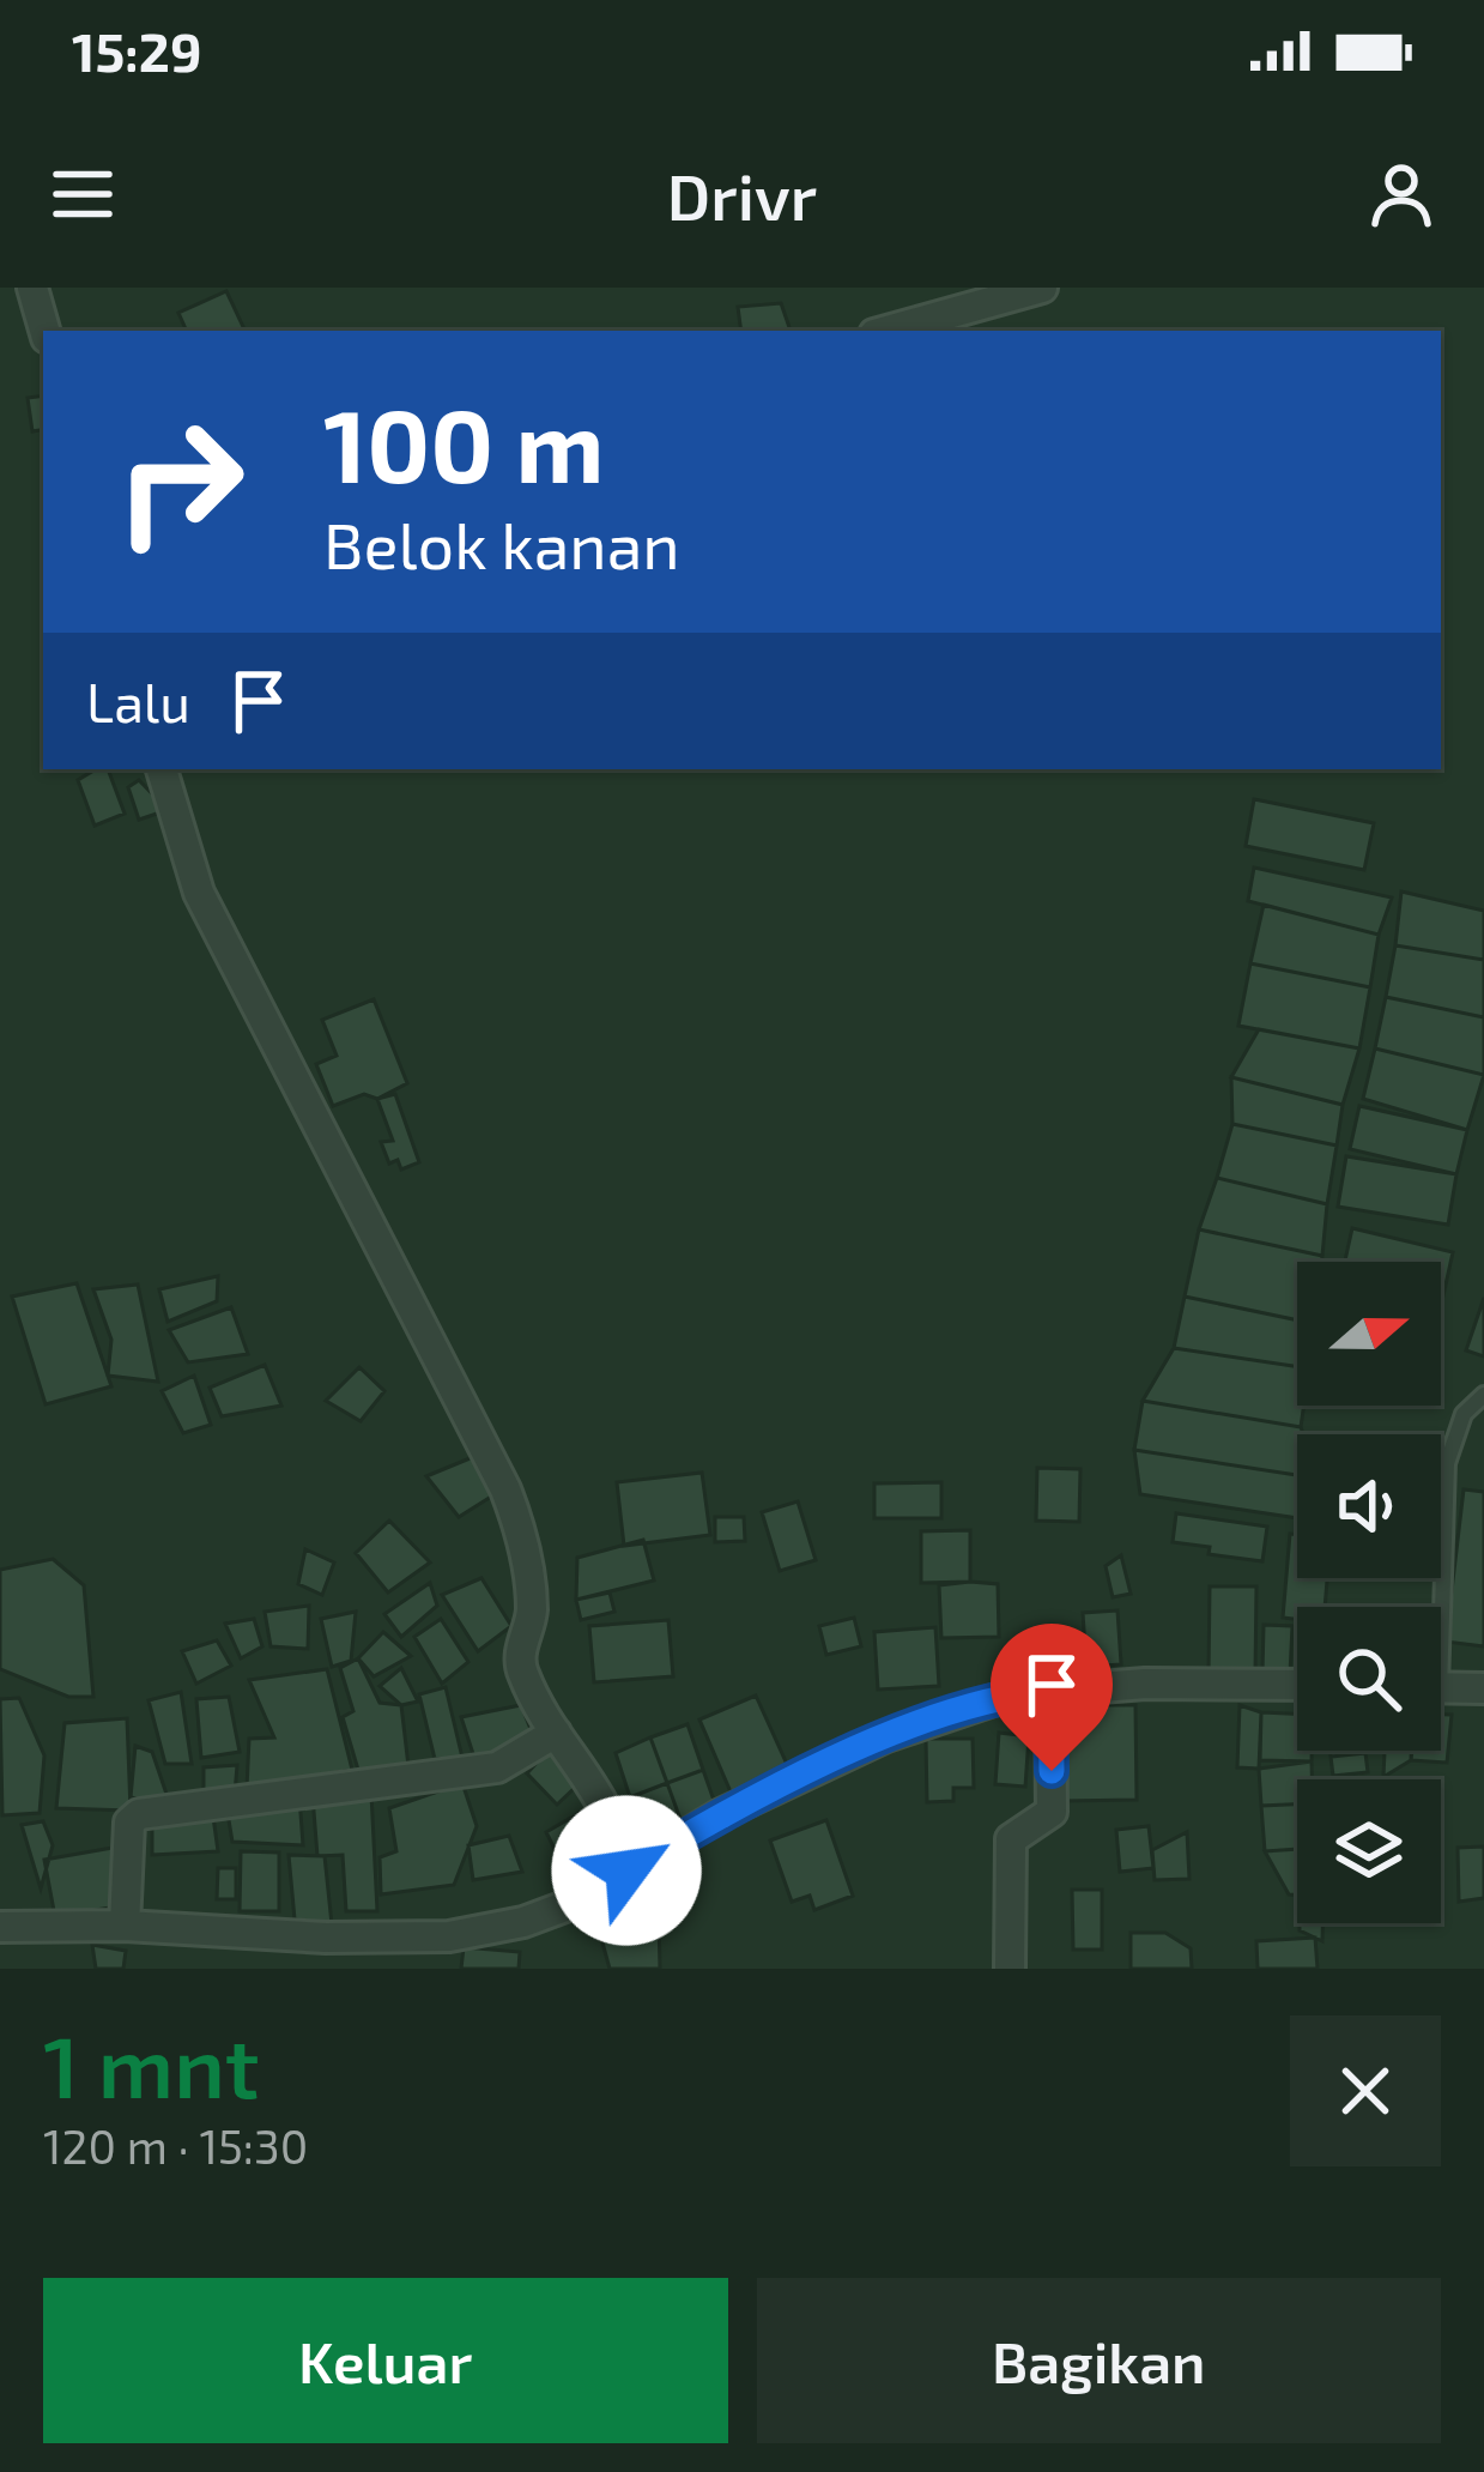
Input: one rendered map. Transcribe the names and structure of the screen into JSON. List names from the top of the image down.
{
  "north": "right",
  "page": {
    "status": "15:29",
    "header": "Drivr",
    "turn": ["100 m", "Belok kanan"],
    "then": "Lalu",
    "heading": ["1 mnt", "120 m · 15:30"],
    "buttons": ["Keluar", "Bagikan"]
  }
}
